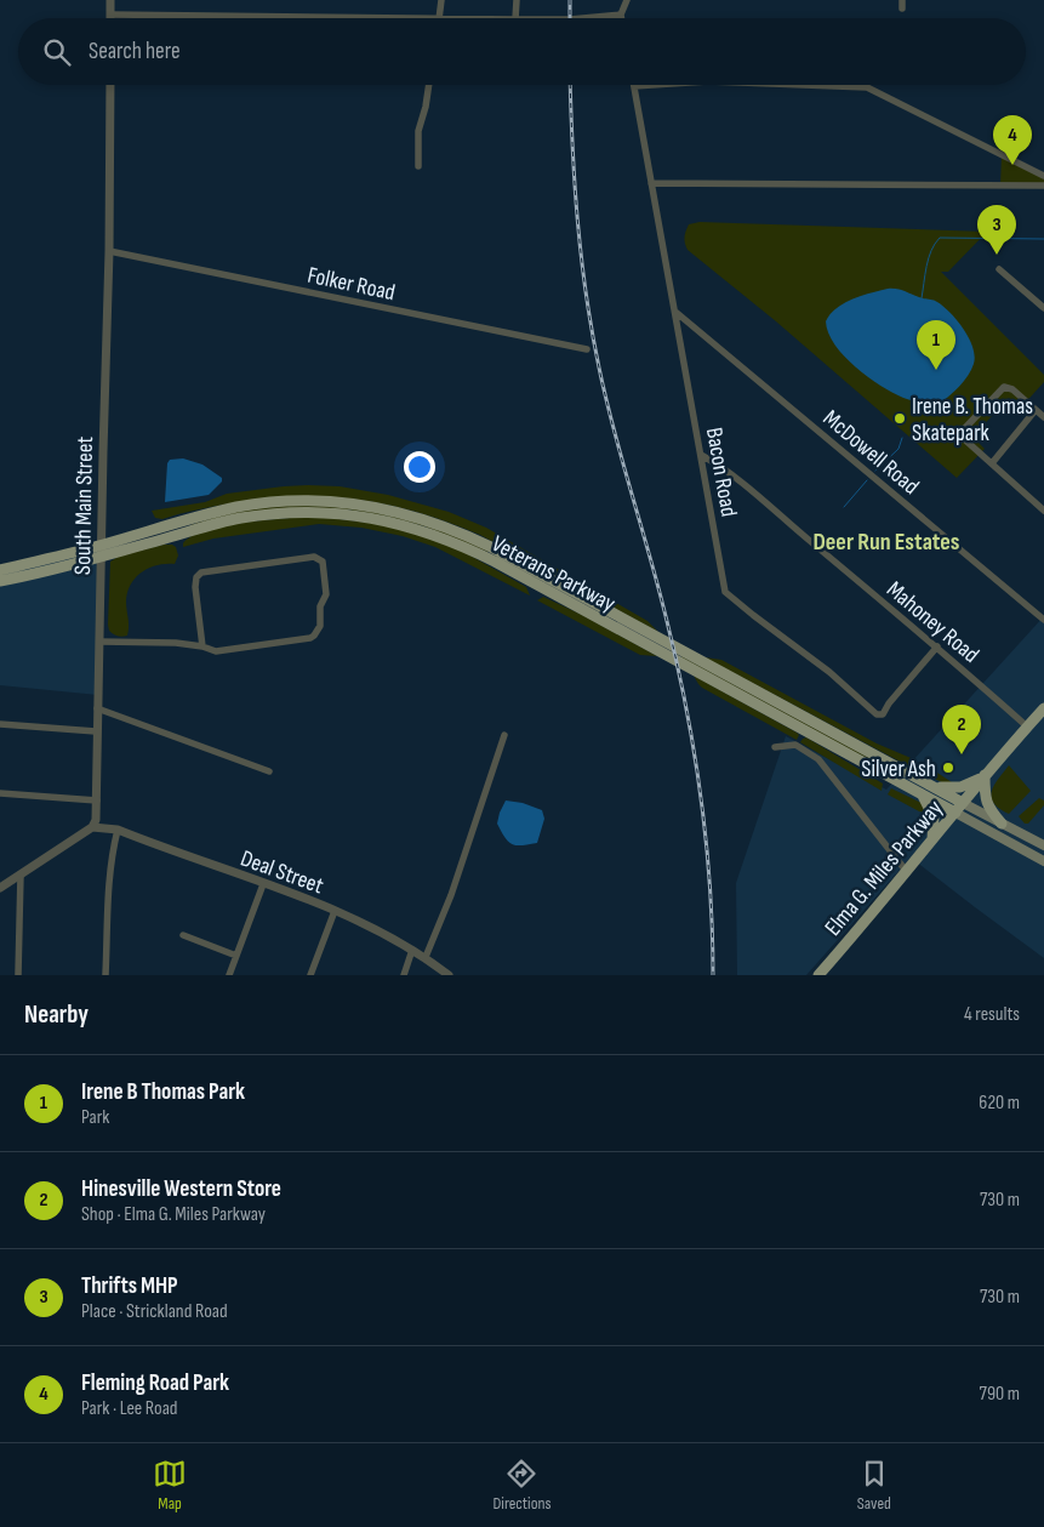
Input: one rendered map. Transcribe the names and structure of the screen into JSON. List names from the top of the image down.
{
  "streets": {
    "main road": ["Veterans Parkway", "Elma G. Miles Parkway"],
    "street": [
      "Folker Road",
      "McDowell Road",
      "Bacon Road",
      "South Main Street",
      "Mahoney Road",
      "Deal Street"
    ]
  },
  "crossings": [
    ["Folker Road", "South Main Street"],
    ["McDowell Road", "Bacon Road"],
    ["Bacon Road", "Mahoney Road"],
    ["South Main Street", "Veterans Parkway"],
    ["South Main Street", "Deal Street"],
    ["Veterans Parkway", "Elma G. Miles Parkway"],
    ["Mahoney Road", "Elma G. Miles Parkway"]
  ],
  "districts": ["Deer Run Estates"],
  "places": ["Irene B. Thomas Skatepark", "Silver Ash"],
  "page": {
    "search": "Search here",
    "pins": [
      "4",
      "3",
      "1",
      "2"
    ],
    "heading": ["Nearby", "4 results"],
    "list": [
      {
        "mark": "1",
        "name": "Irene B Thomas Park",
        "note": "Park",
        "value": "620 m"
      },
      {
        "mark": "2",
        "name": "Hinesville Western Store",
        "note": "Shop · Elma G. Miles Parkway",
        "value": "730 m"
      },
      {
        "mark": "3",
        "name": "Thrifts MHP",
        "note": "Place · Strickland Road",
        "value": "730 m"
      },
      {
        "mark": "4",
        "name": "Fleming Road Park",
        "note": "Park · Lee Road",
        "value": "790 m"
      }
    ],
    "nav": ["Map", "Directions", "Saved"]
  }
}
